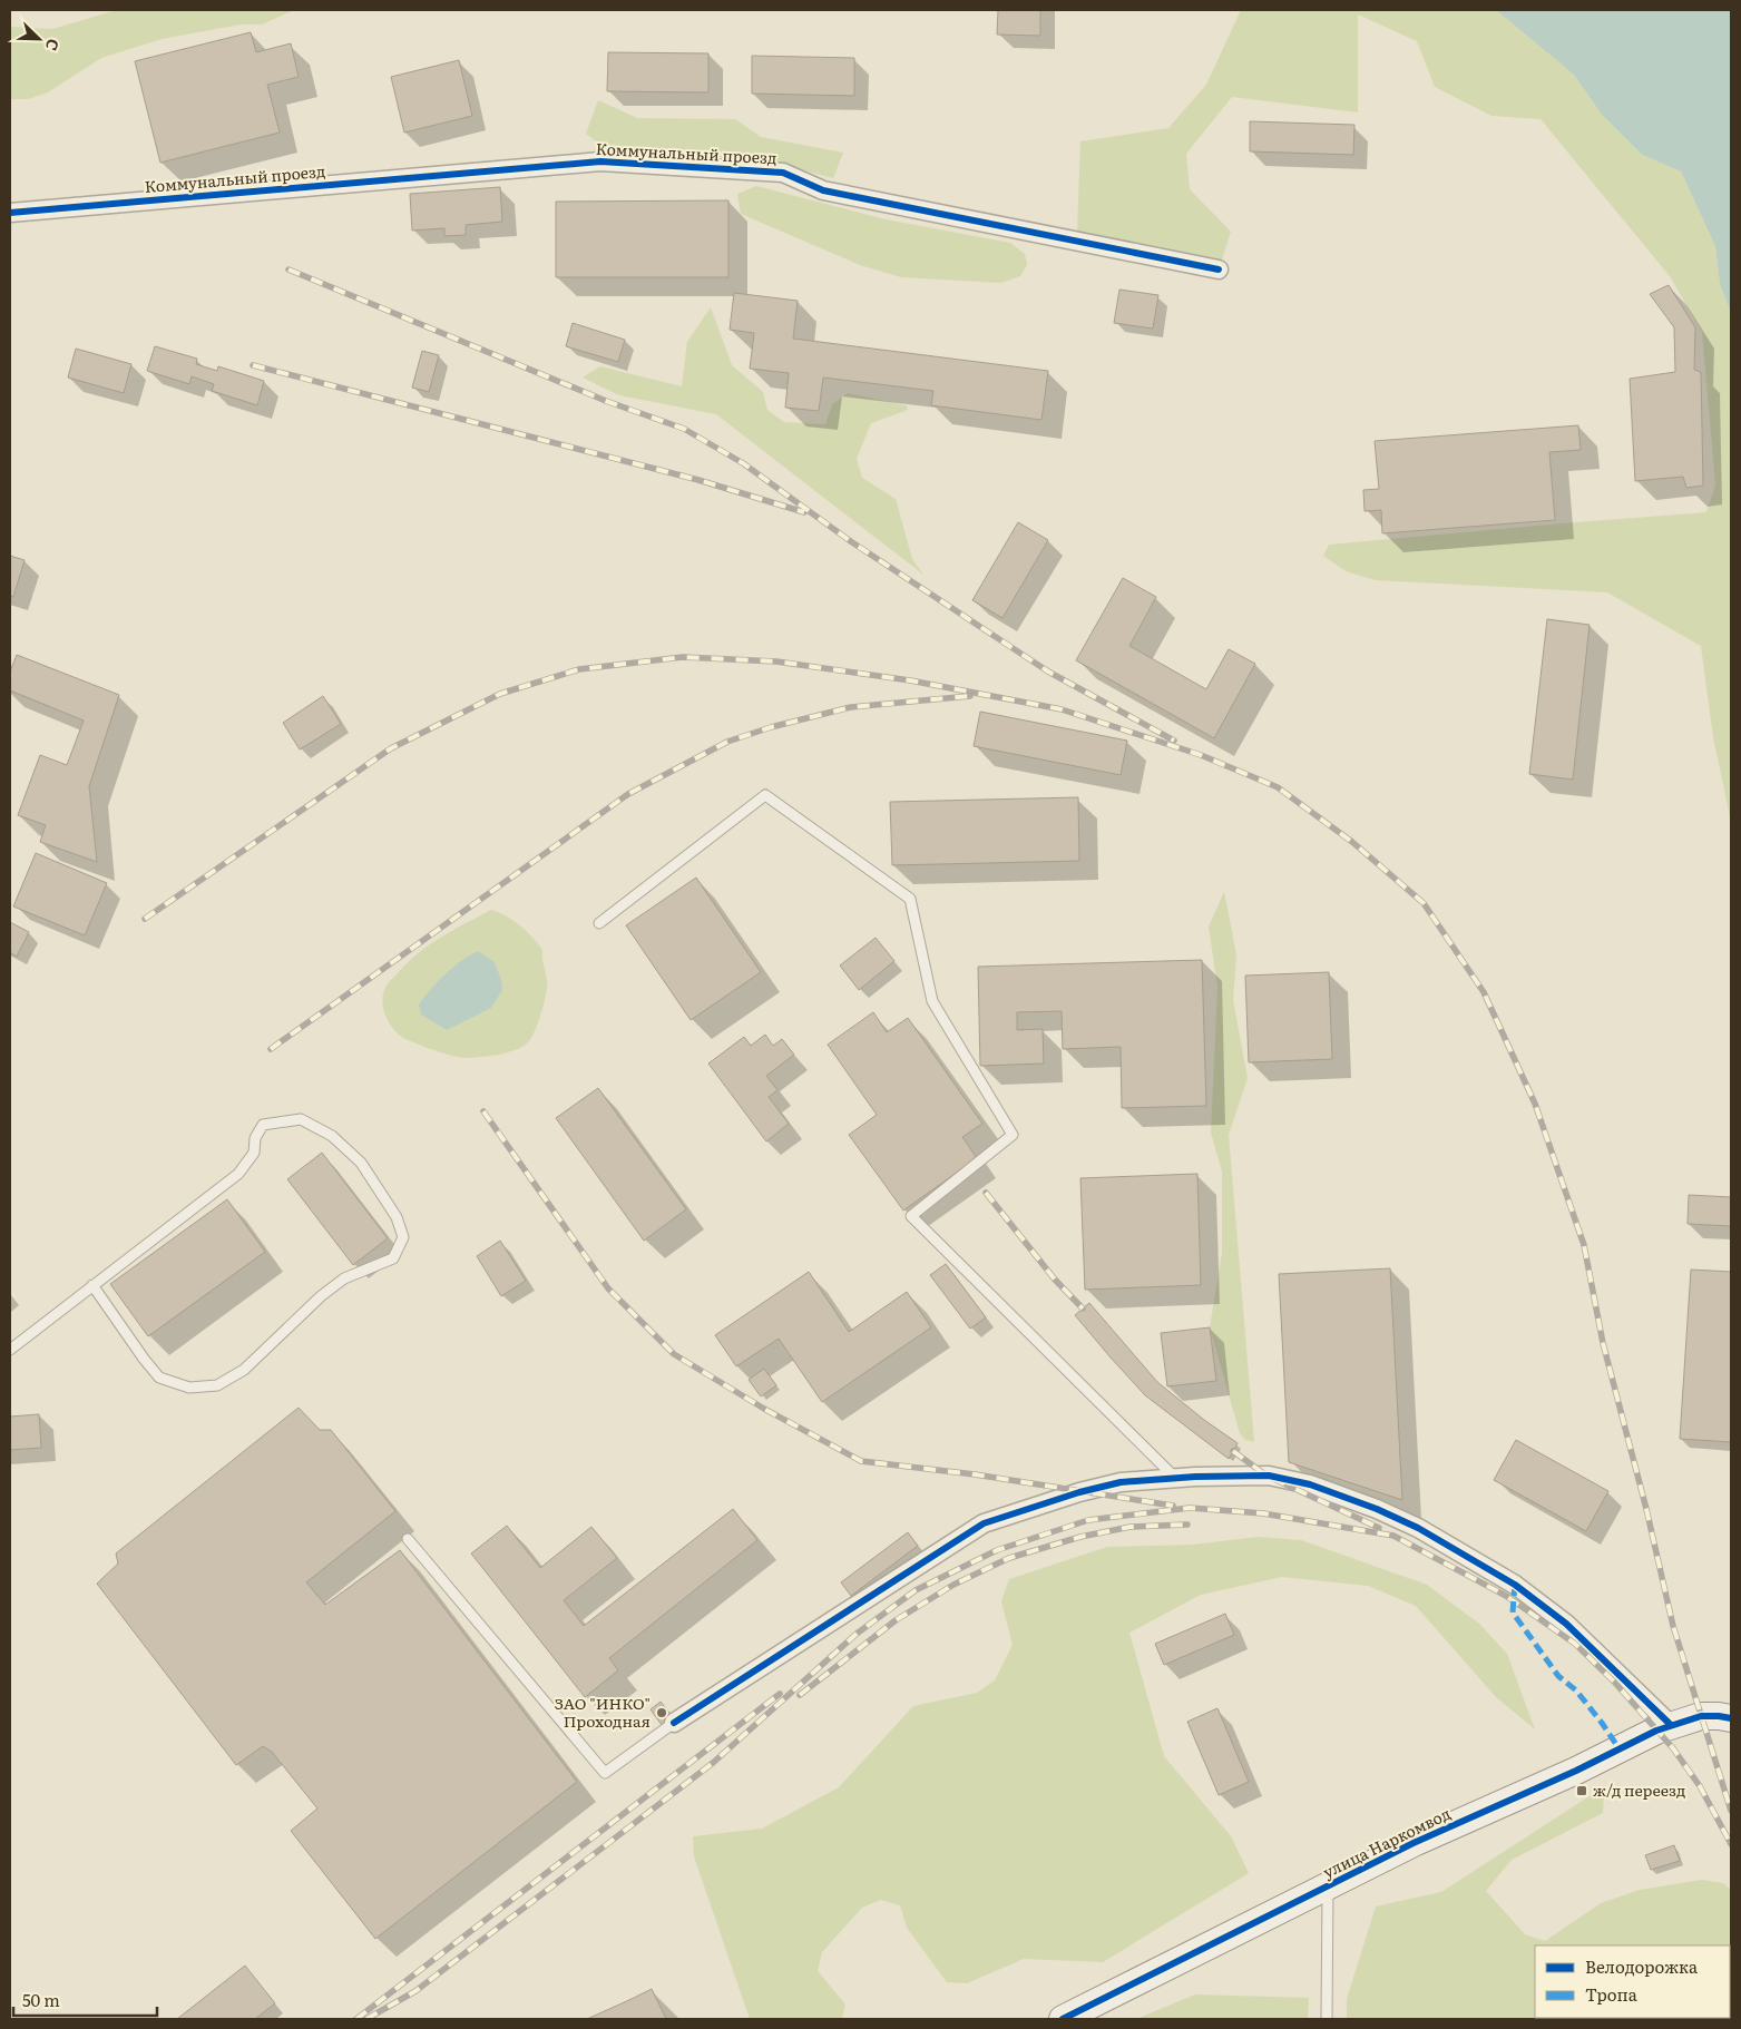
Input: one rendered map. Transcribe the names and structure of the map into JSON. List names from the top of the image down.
{
  "streets": {
    "street": ["Коммунальный проезд", "улица Наркомвод"]
  },
  "places": {
    "other": ["ЗАО \"ИНКО\" Проходная"],
    "transit": ["ж/д переезд"]
  },
  "legend": ["Велодорожка", "Тропа"],
  "scale_bar": "50 m",
  "north": "bottom right"
}
